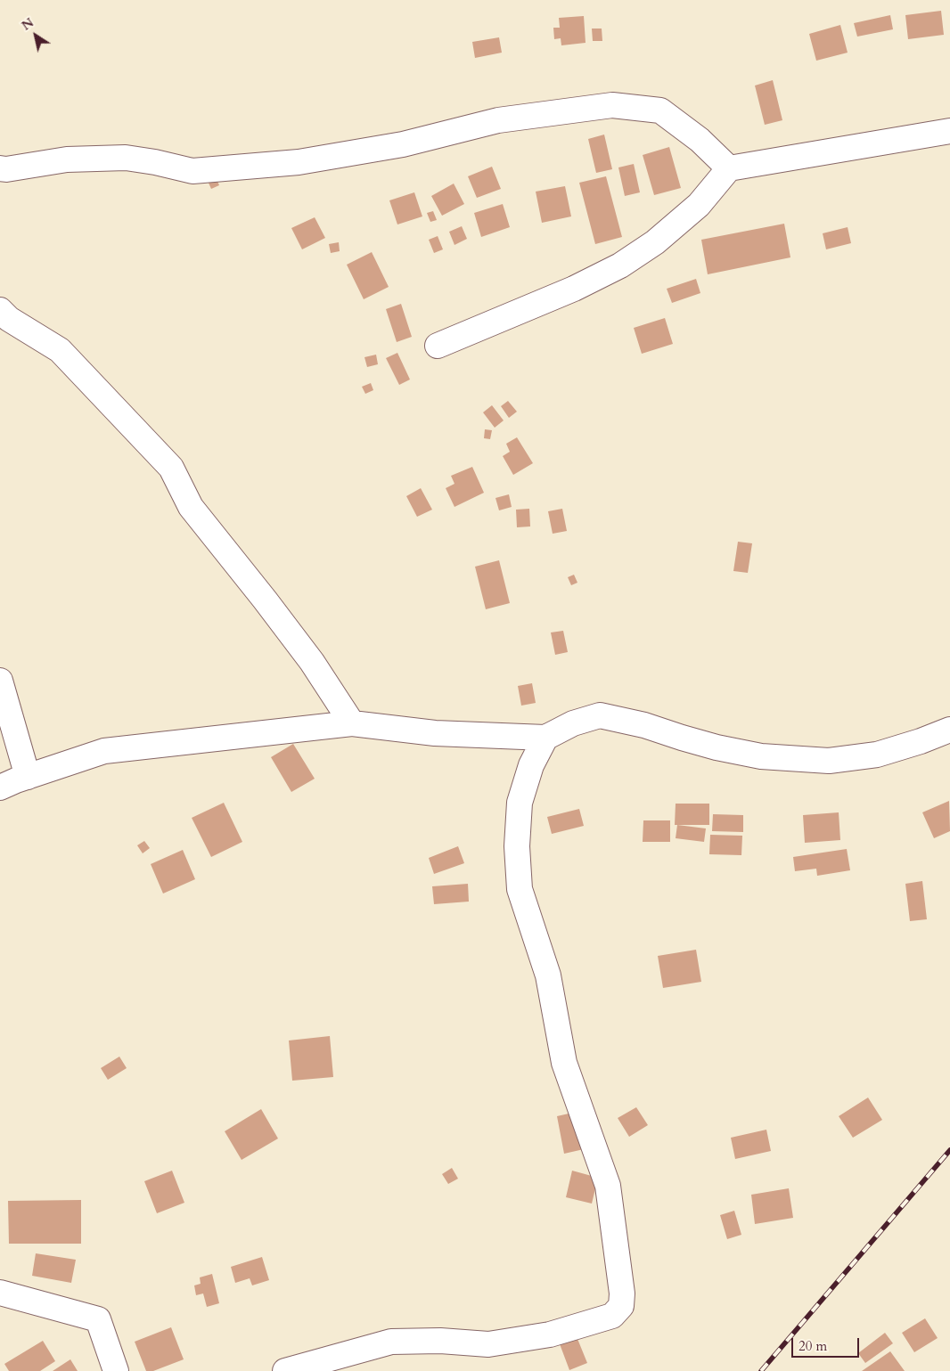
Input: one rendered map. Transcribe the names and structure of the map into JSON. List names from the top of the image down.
{
  "scale_bar": "20 m",
  "north": "top left"
}
